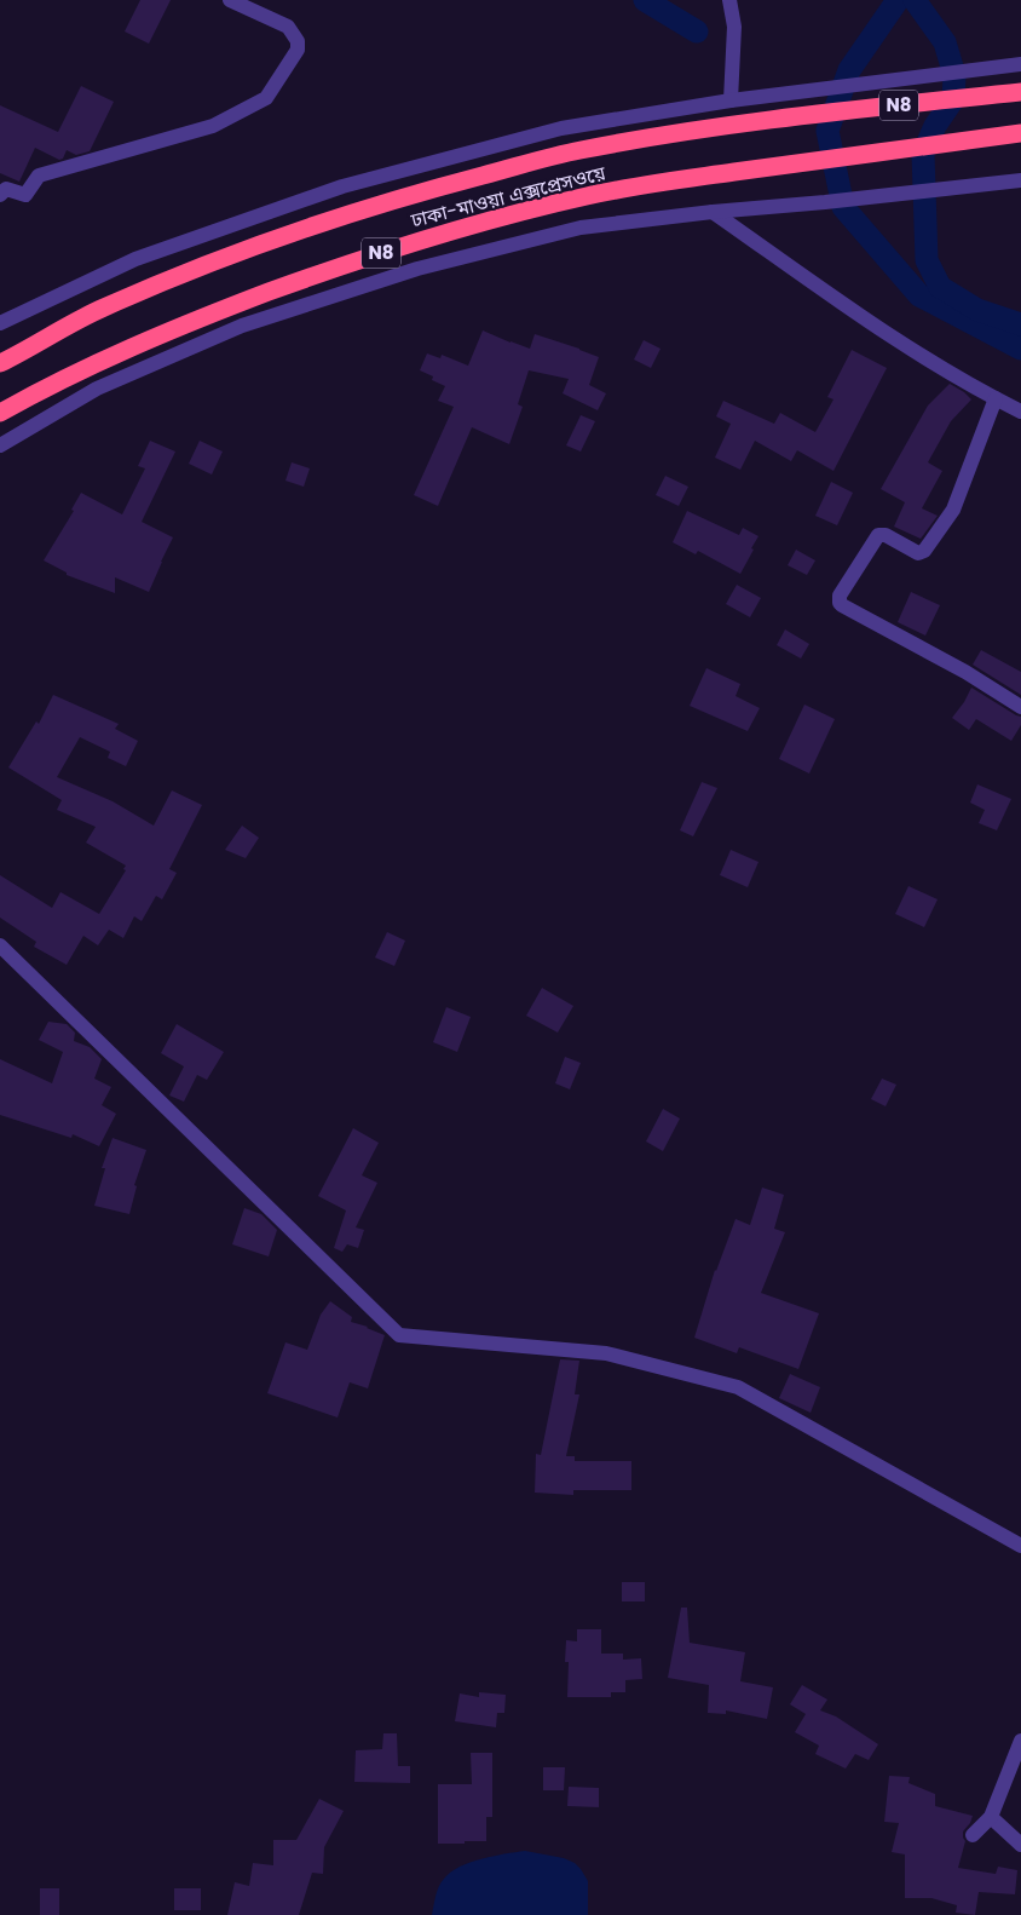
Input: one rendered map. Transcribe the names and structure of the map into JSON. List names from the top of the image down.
{
  "streets": {
    "highway": ["N8", "ঢাকা-মাওয়া এক্সপ্রেসওয়ে"]
  }
}
